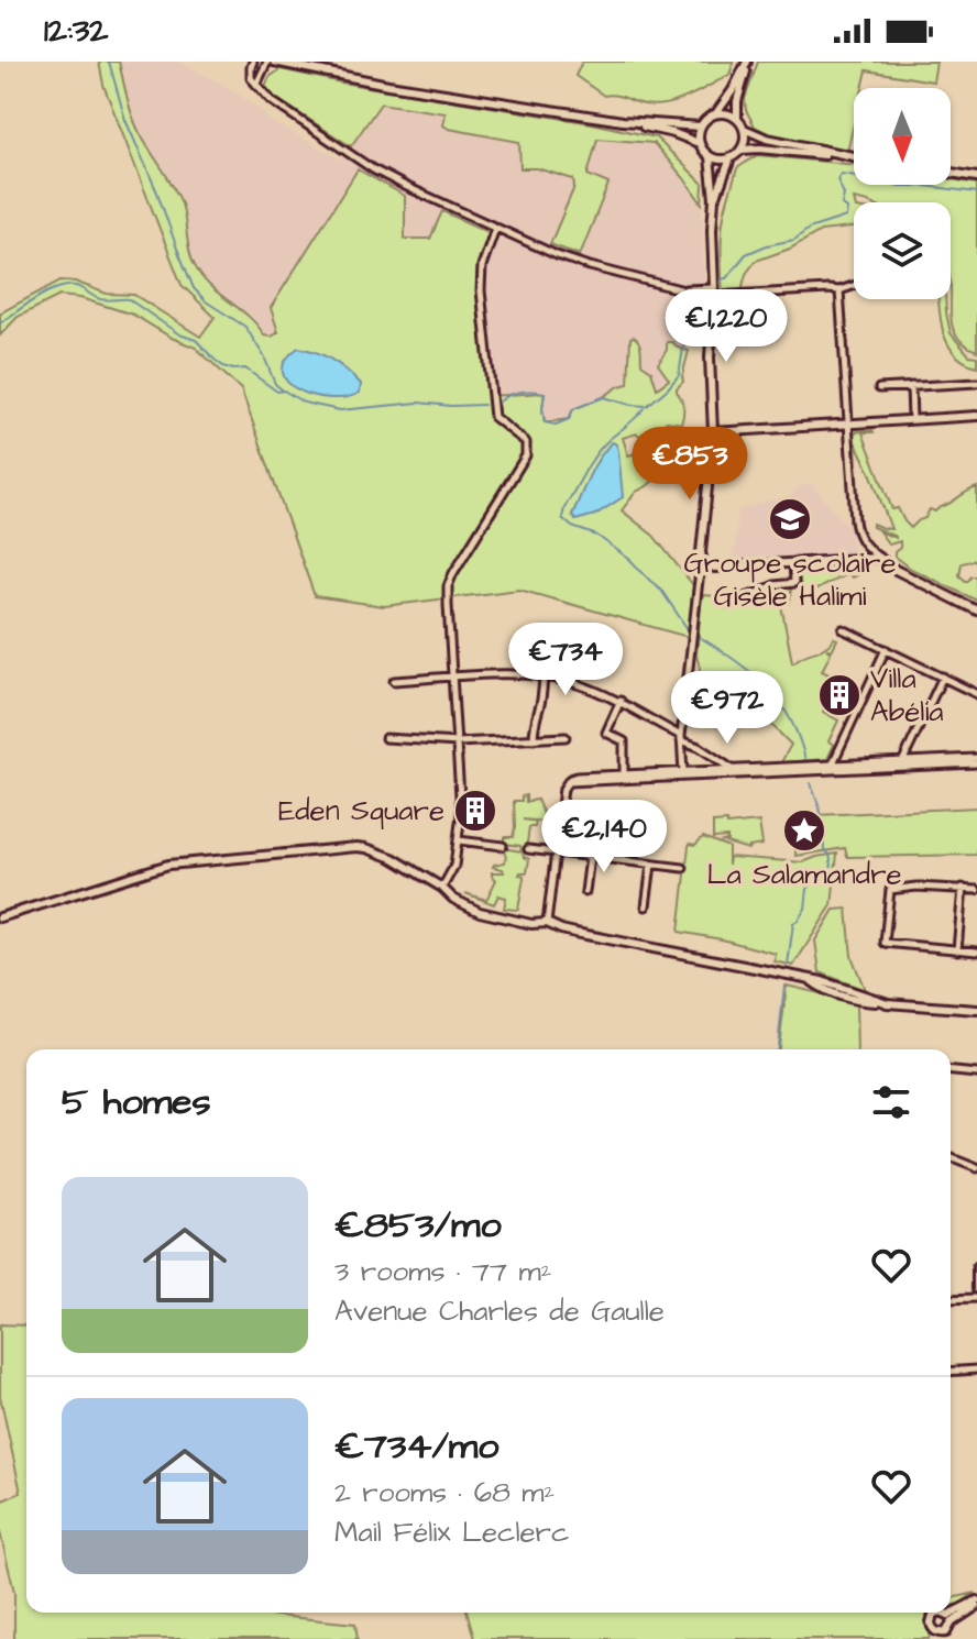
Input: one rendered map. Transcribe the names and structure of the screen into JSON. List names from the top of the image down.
{
  "places": {
    "school or university": ["Groupe scolaire Gisèle Halimi"],
    "building": ["Villa Abélia", "Eden Square"],
    "place": ["La Salamandre"]
  },
  "north": "bottom",
  "page": {
    "status": "12:32",
    "price": [
      "€1,220",
      "€853",
      "€734",
      "€972",
      "€2,140"
    ],
    "heading": "5 homes",
    "list": [
      {
        "name": "€853/mo",
        "note": "3 rooms · 77 m² · Avenue Charles de Gaulle"
      },
      {
        "name": "€734/mo",
        "note": "2 rooms · 68 m² · Mail Félix Leclerc"
      }
    ]
  }
}
